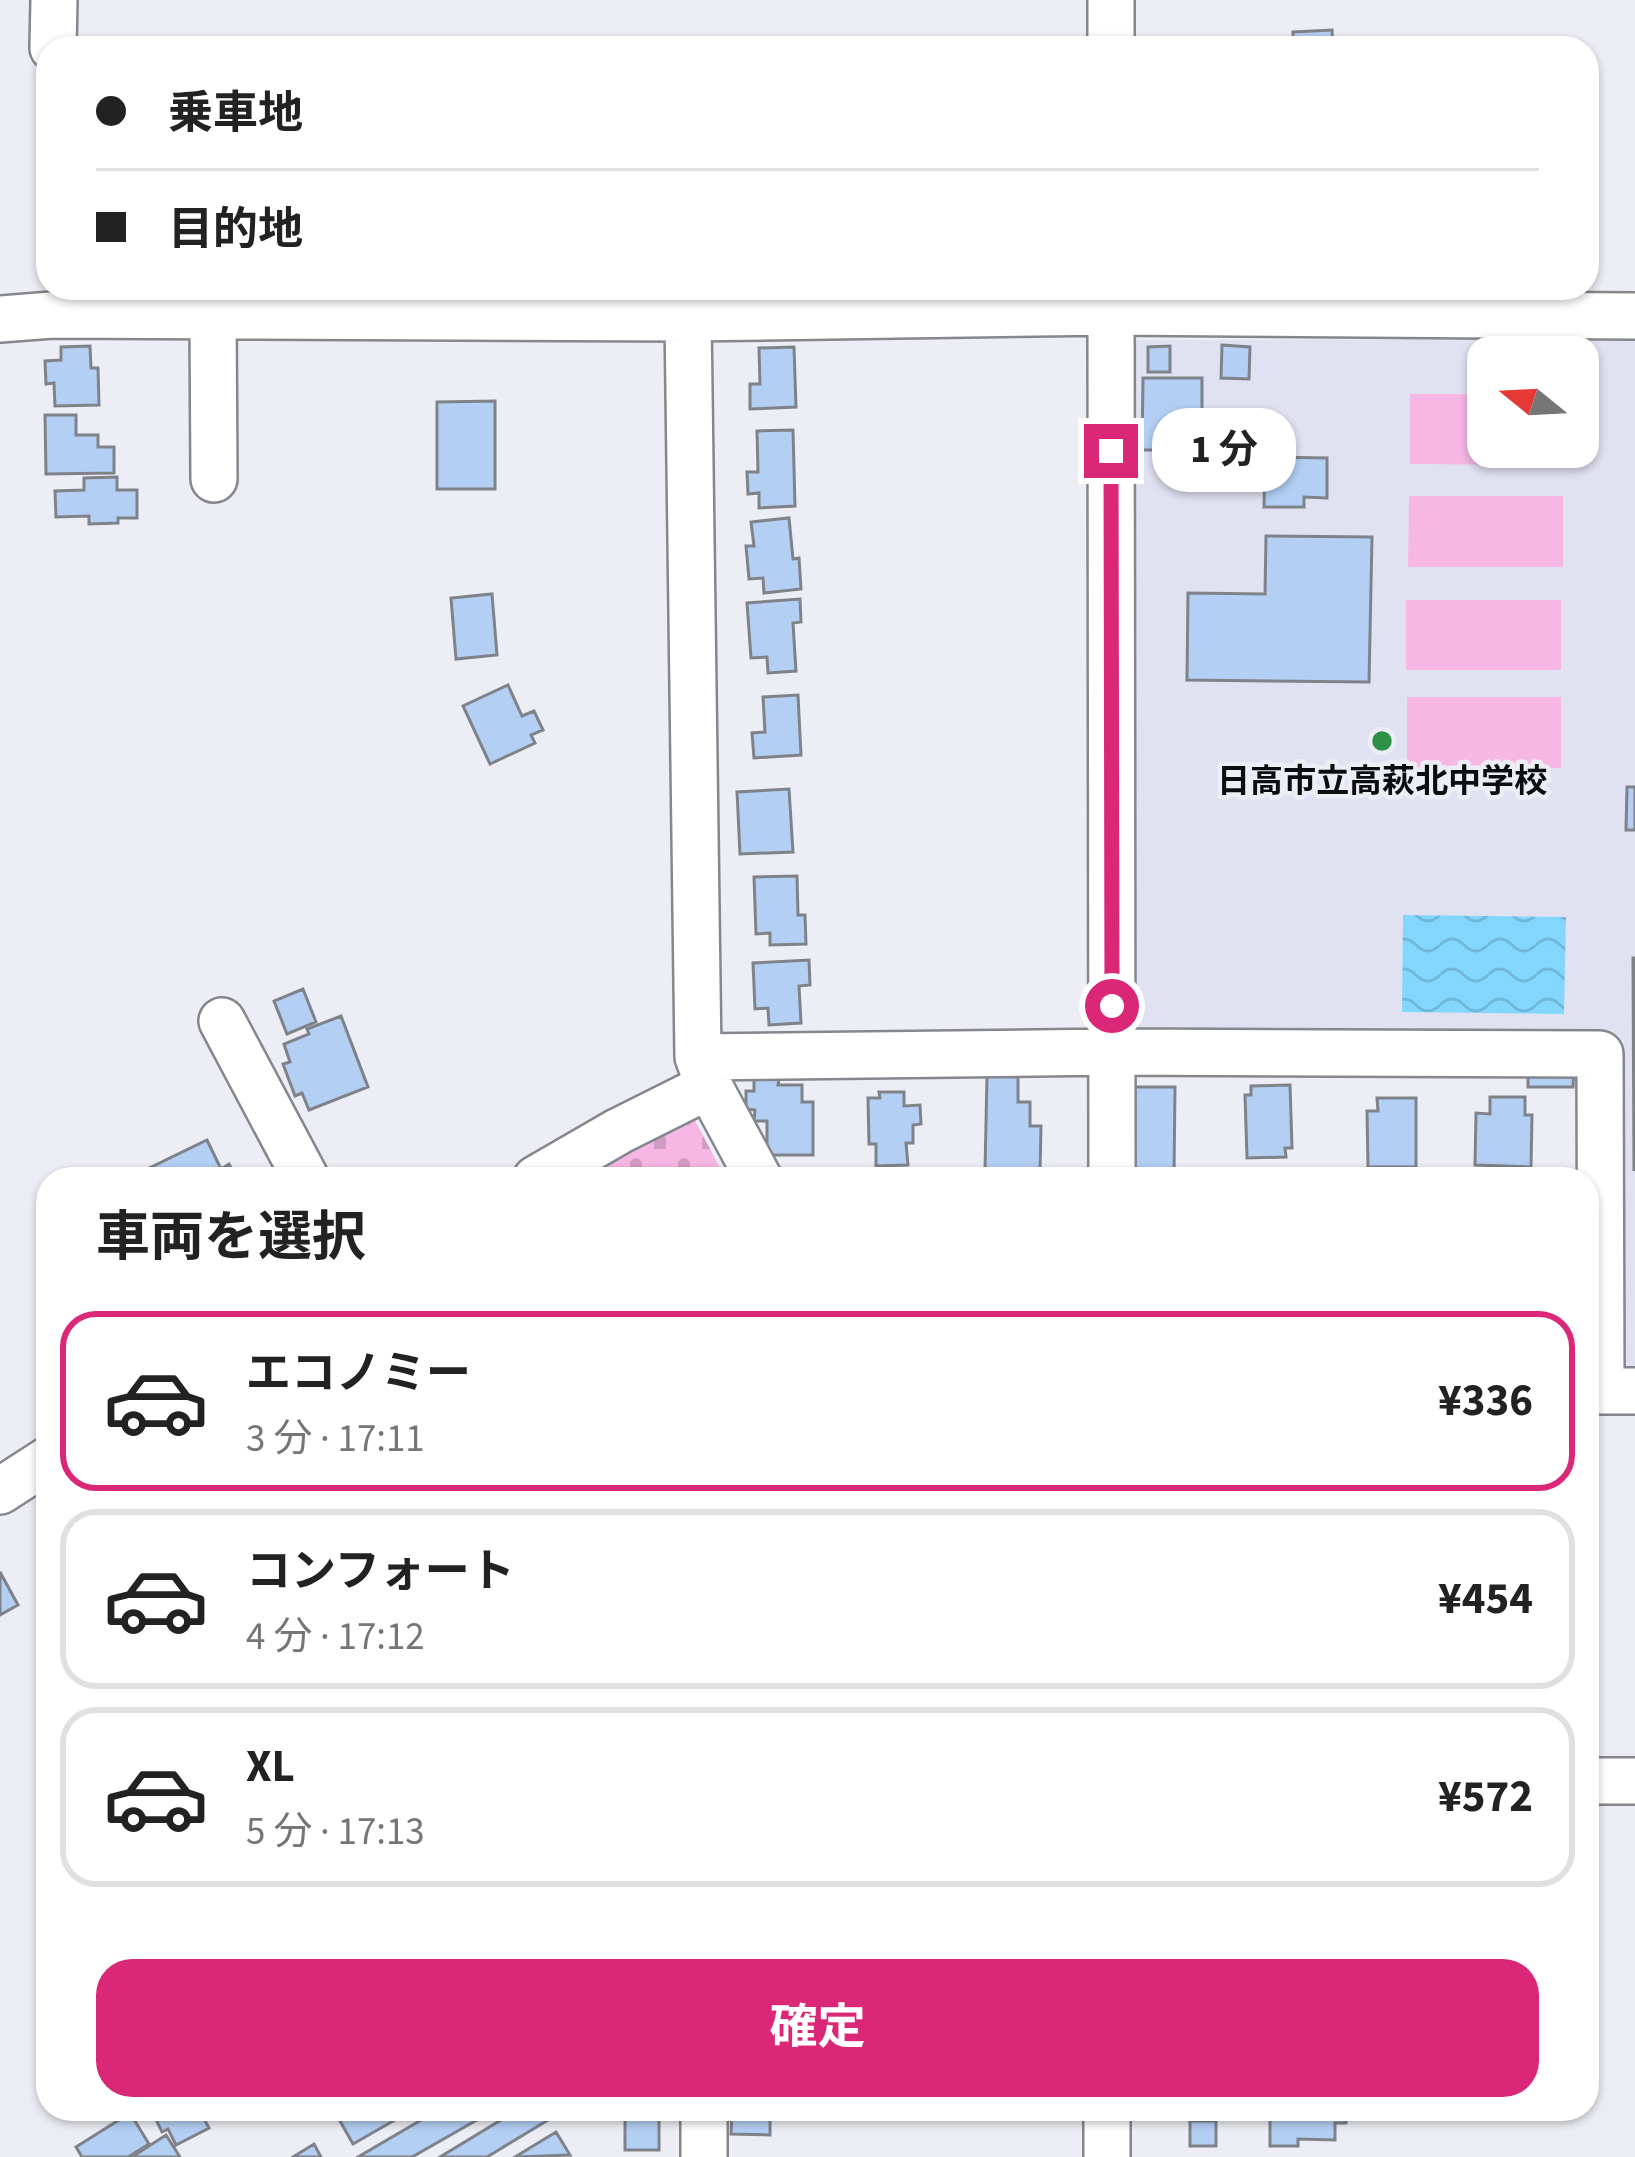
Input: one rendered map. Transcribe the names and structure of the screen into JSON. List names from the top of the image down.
{
  "places": ["日高市立高萩北中学校"],
  "north": "left",
  "page": {
    "banner": ["乗車地", "目的地"],
    "bubble": "1 分",
    "heading": "車両を選択",
    "list": [
      {
        "name": "エコノミー",
        "note": "3 分 · 17:11",
        "value": "¥336"
      },
      {
        "name": "コンフォート",
        "note": "4 分 · 17:12",
        "value": "¥454"
      },
      {
        "name": "XL",
        "note": "5 分 · 17:13",
        "value": "¥572"
      }
    ],
    "buttons": "確定"
  }
}
